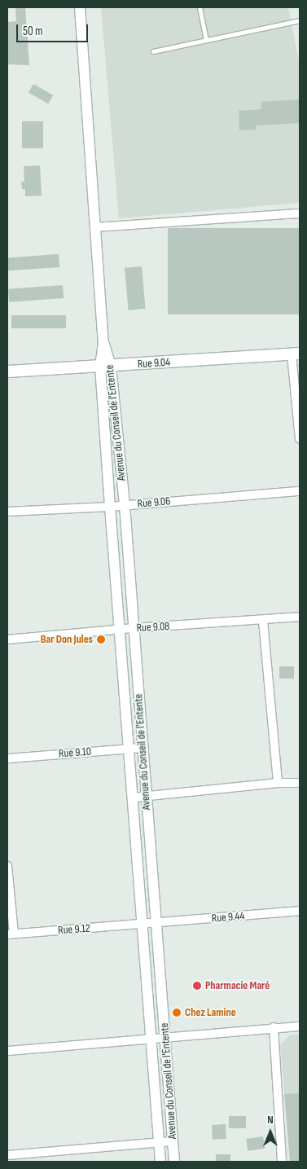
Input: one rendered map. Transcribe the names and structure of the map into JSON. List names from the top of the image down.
{
  "streets": {
    "main road": ["Rue 9.04"],
    "street": [
      "Avenue du Conseil de l'Entente",
      "Rue 9.06",
      "Rue 9.08",
      "Rue 9.10",
      "Rue 9.44",
      "Rue 9.12"
    ]
  },
  "crossings": [
    ["Rue 9.04", "Avenue du Conseil de l'Entente"],
    ["Avenue du Conseil de l'Entente", "Rue 9.06"],
    ["Avenue du Conseil de l'Entente", "Rue 9.08"],
    ["Avenue du Conseil de l'Entente", "Rue 9.10"],
    ["Avenue du Conseil de l'Entente", "Rue 9.44"],
    ["Avenue du Conseil de l'Entente", "Rue 9.12"],
    ["Rue 9.44", "Rue 9.12"]
  ],
  "places": ["Bar Don Jules", "Pharmacie Maré", "Chez Lamine"],
  "scale_bar": "50 m",
  "north": "top"
}
